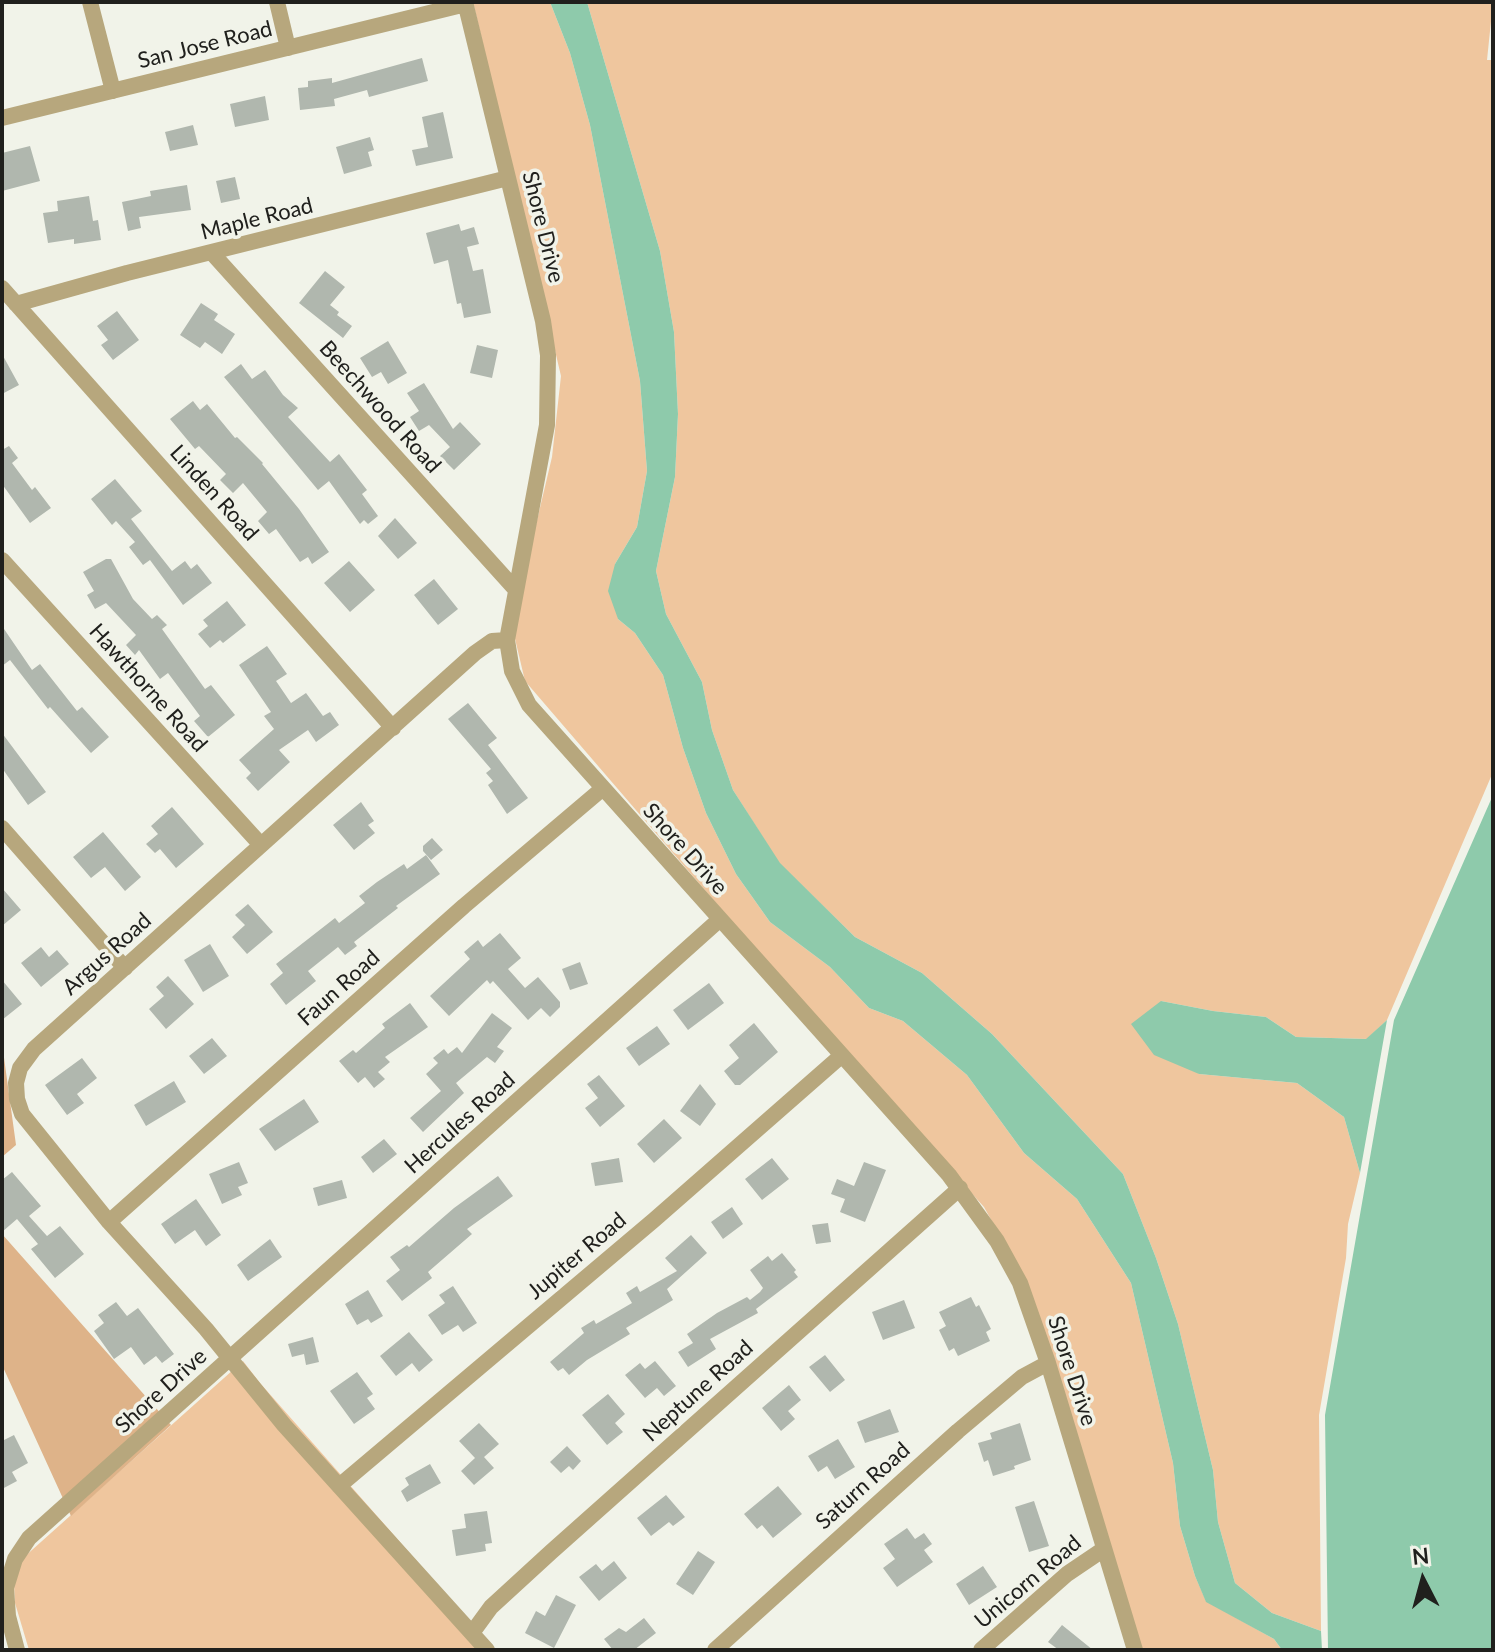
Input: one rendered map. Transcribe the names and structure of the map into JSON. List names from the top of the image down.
{
  "streets": {
    "street": [
      "San Jose Road",
      "Maple Road",
      "Shore Drive",
      "Beechwood Road",
      "Linden Road",
      "Hawthorne Road",
      "Argus Road",
      "Faun Road",
      "Hercules Road",
      "Jupiter Road",
      "Neptune Road",
      "Saturn Road",
      "Unicorn Road"
    ]
  },
  "crossings": [
    ["San Jose Road", "Shore Drive"],
    ["Maple Road", "Shore Drive"],
    ["Maple Road", "Beechwood Road"],
    ["Maple Road", "Linden Road"],
    ["Shore Drive", "Beechwood Road"],
    ["Shore Drive", "Argus Road"],
    ["Shore Drive", "Faun Road"],
    ["Shore Drive", "Hercules Road"],
    ["Shore Drive", "Jupiter Road"],
    ["Shore Drive", "Neptune Road"],
    ["Shore Drive", "Saturn Road"],
    ["Shore Drive", "Unicorn Road"],
    ["Linden Road", "Argus Road"],
    ["Hawthorne Road", "Argus Road"],
    ["Argus Road", "Faun Road"],
    ["Argus Road", "Hercules Road"]
  ],
  "north": "top"
}
